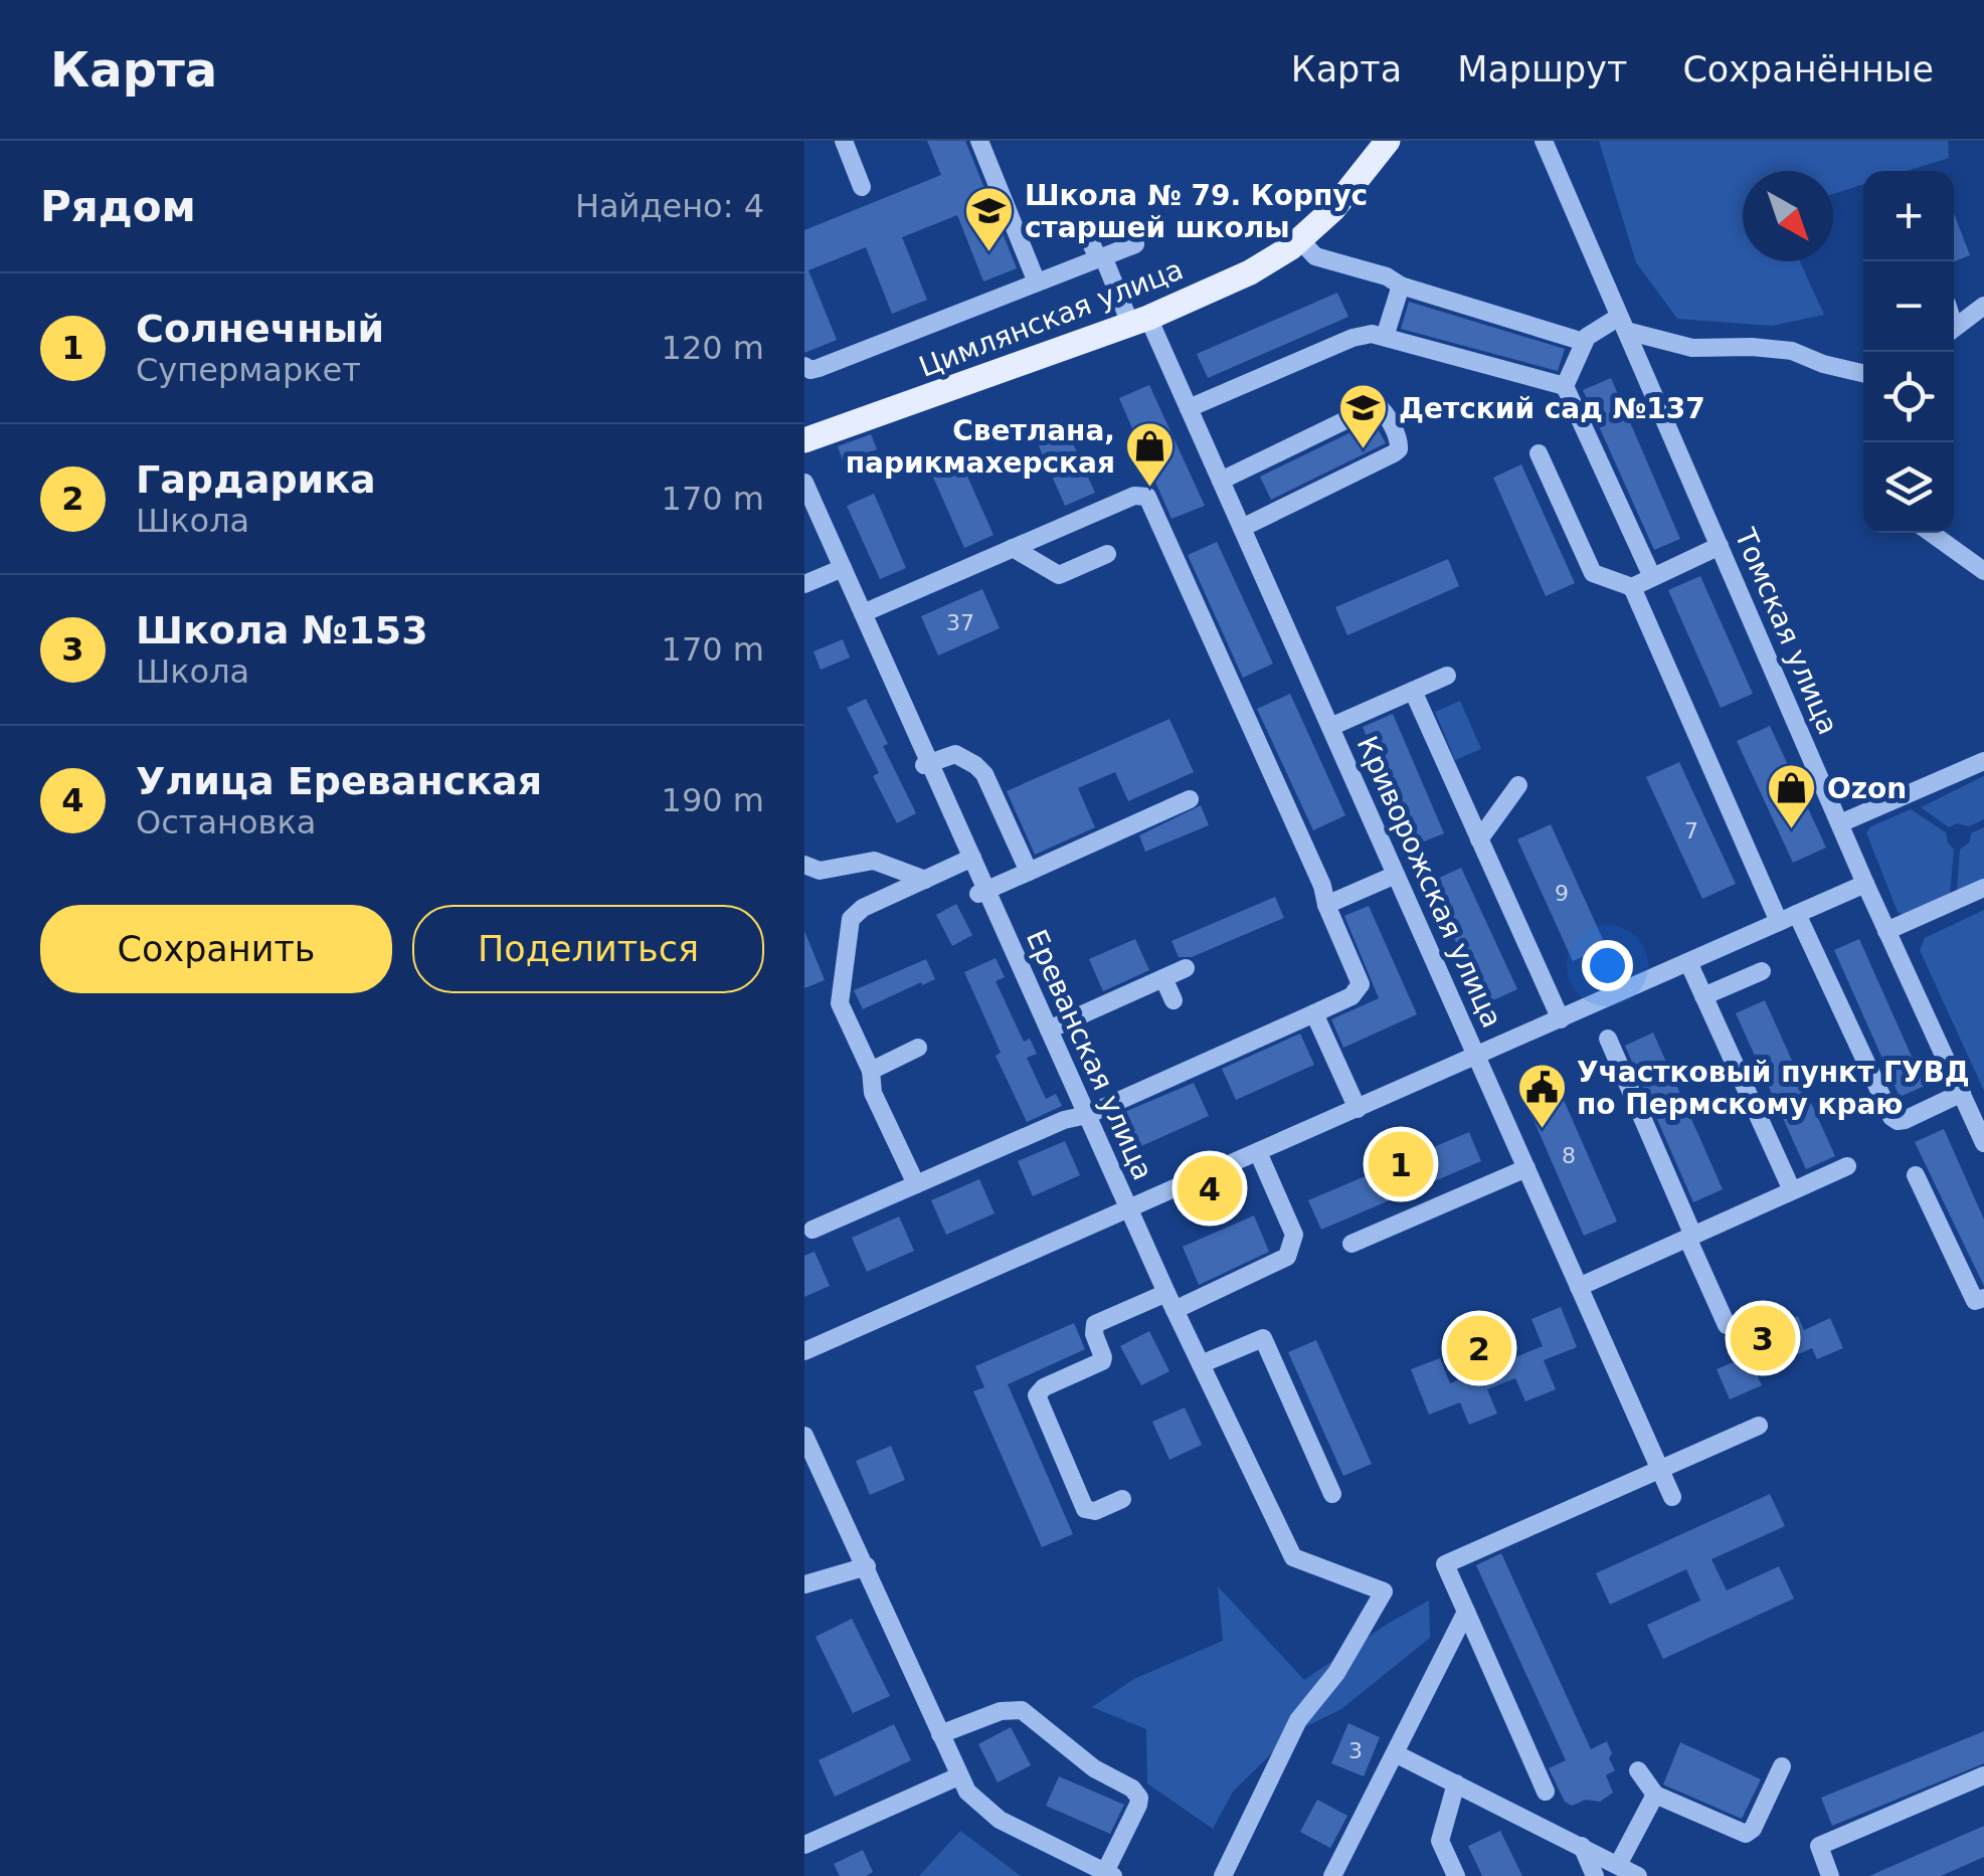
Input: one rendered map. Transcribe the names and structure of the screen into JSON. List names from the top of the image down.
{
  "streets": {
    "main road": ["Цимлянская улица"],
    "street": ["Томская улица", "Криворожская улица", "Ереванская улица"]
  },
  "crossings": [
    ["Цимлянская улица", "Криворожская улица"]
  ],
  "places": {
    "school or university": ["Школа № 79. Корпус старшей школы", "Детский сад №137"],
    "shop": ["Светлана, парикмахерская", "Ozon"],
    "public building": ["Участковый пункт ГУВД по Пермскому краю"]
  },
  "house_numbers": [
    "37",
    "7",
    "9",
    "8",
    "3"
  ],
  "north": "bottom right",
  "page": {
    "header": "Карта",
    "nav": ["Карта", "Маршрут", "Сохранённые"],
    "heading": ["Рядом", "Найдено: 4"],
    "map_buttons": ["+", "−"],
    "list": [
      {
        "mark": "1",
        "name": "Солнечный",
        "note": "Супермаркет",
        "value": "120 m"
      },
      {
        "mark": "2",
        "name": "Гардарика",
        "note": "Школа",
        "value": "170 m"
      },
      {
        "mark": "3",
        "name": "Школа №153",
        "note": "Школа",
        "value": "170 m"
      },
      {
        "mark": "4",
        "name": "Улица Ереванская",
        "note": "Остановка",
        "value": "190 m"
      }
    ],
    "buttons": ["Сохранить", "Поделиться"],
    "pins": [
      "1",
      "4",
      "3",
      "2"
    ]
  }
}
